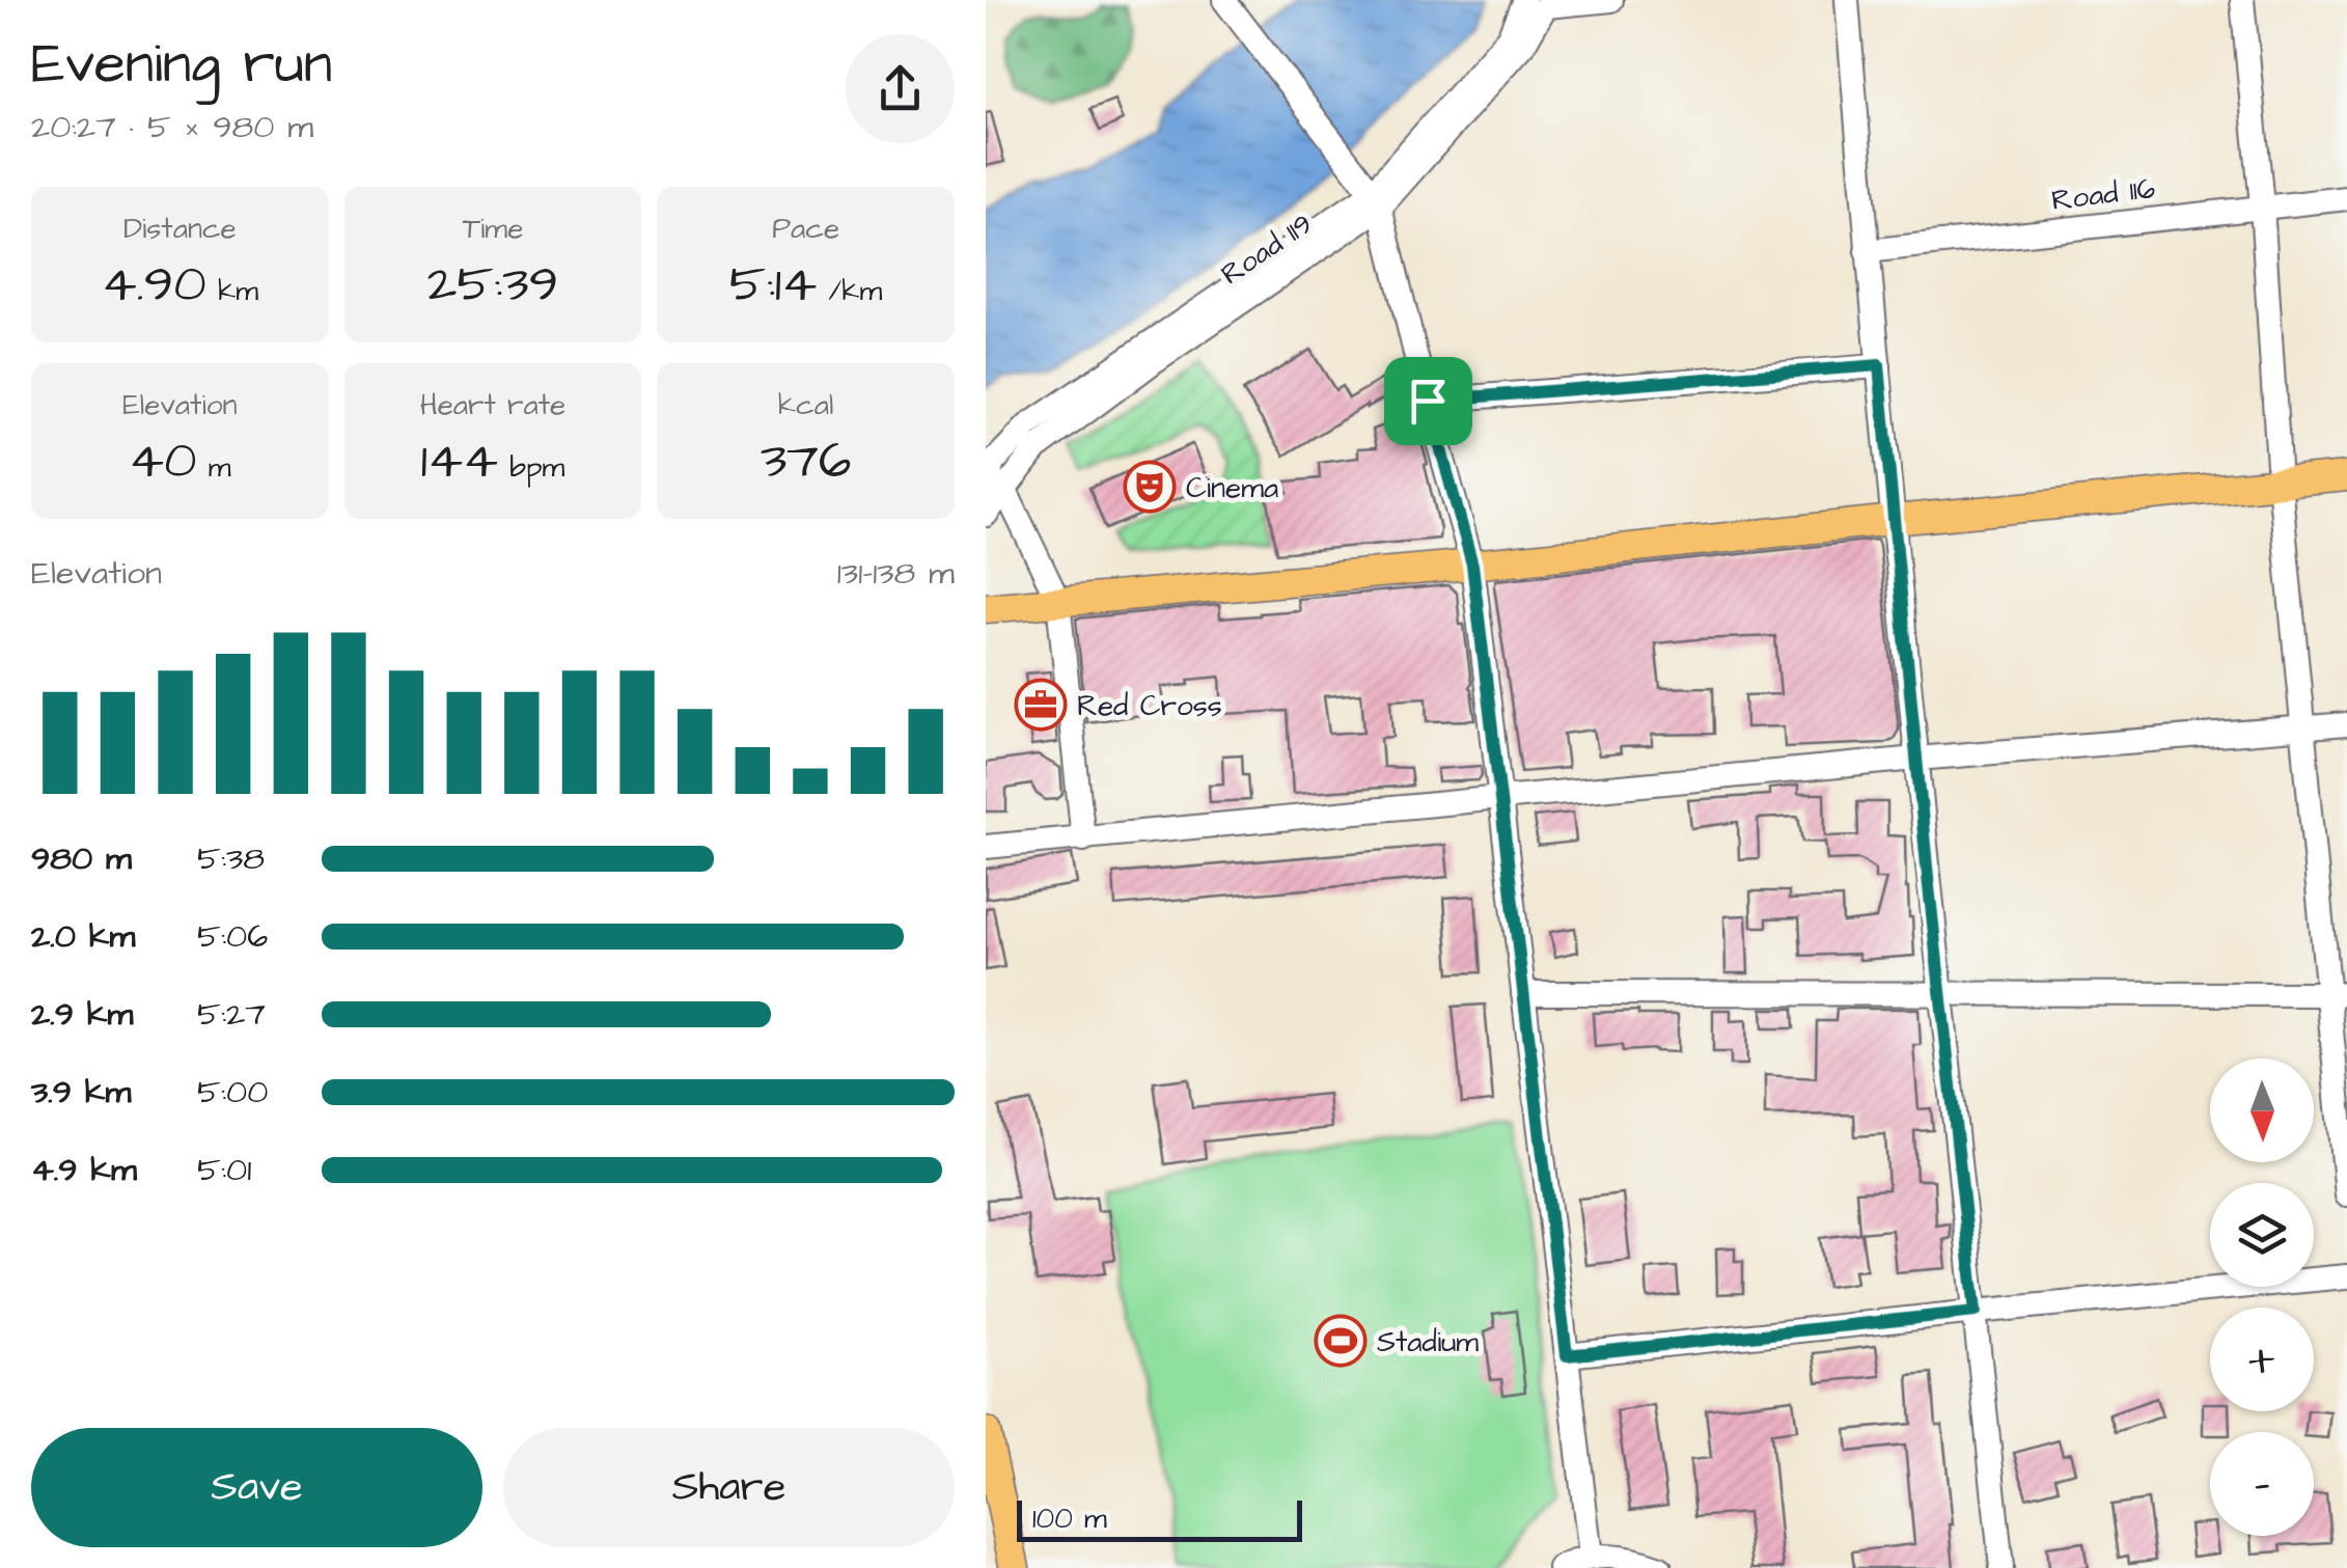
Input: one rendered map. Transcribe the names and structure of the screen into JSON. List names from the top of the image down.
{
  "streets": {
    "street": ["Road 116", "Road 119"]
  },
  "places": {
    "theatre": ["Cinema"],
    "office": ["Red Cross"],
    "sports": ["Stadium"]
  },
  "scale_bar": "100 m",
  "north": "bottom",
  "page": {
    "heading": ["Evening run", "20:27 · 5 × 980 m"],
    "stats": [
      ["Distance", "4.90 km"],
      ["Time", "25:39"],
      ["Pace", "5:14 /km"],
      ["Elevation", "40 m"],
      ["Heart rate", "144 bpm"],
      ["kcal", "376"]
    ],
    "chart": ["Elevation", "131–138 m"],
    "list": [
      {
        "name": "980 m",
        "note": "5:38"
      },
      {
        "name": "2.0 km",
        "note": "5:06"
      },
      {
        "name": "2.9 km",
        "note": "5:27"
      },
      {
        "name": "3.9 km",
        "note": "5:00"
      },
      {
        "name": "4.9 km",
        "note": "5:01"
      }
    ],
    "map_buttons": ["+", "−"],
    "buttons": ["Save", "Share"],
    "scale": "100 m"
  }
}
